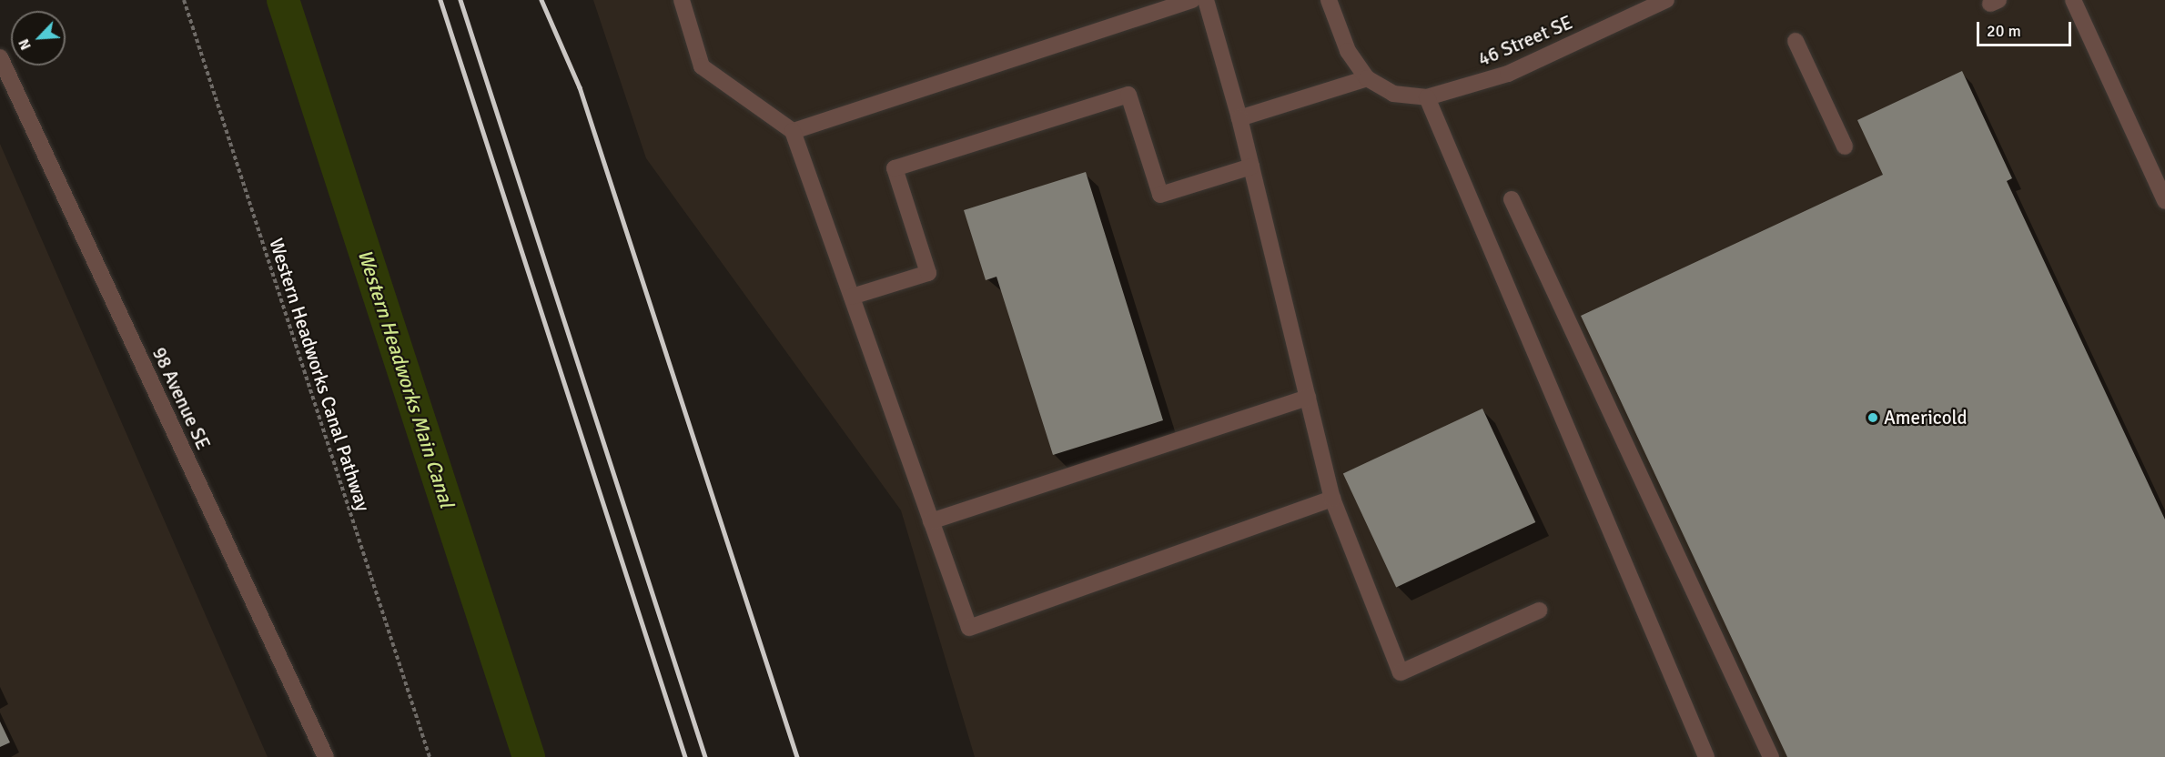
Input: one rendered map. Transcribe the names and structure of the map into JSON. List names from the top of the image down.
{
  "streets": {
    "street": ["46 Street SE", "98 Avenue SE"],
    "path": ["Western Headworks Canal Pathway"]
  },
  "water": ["Western Headworks Main Canal"],
  "places": ["Americold"],
  "scale_bar": "20 m",
  "north": "bottom left"
}
